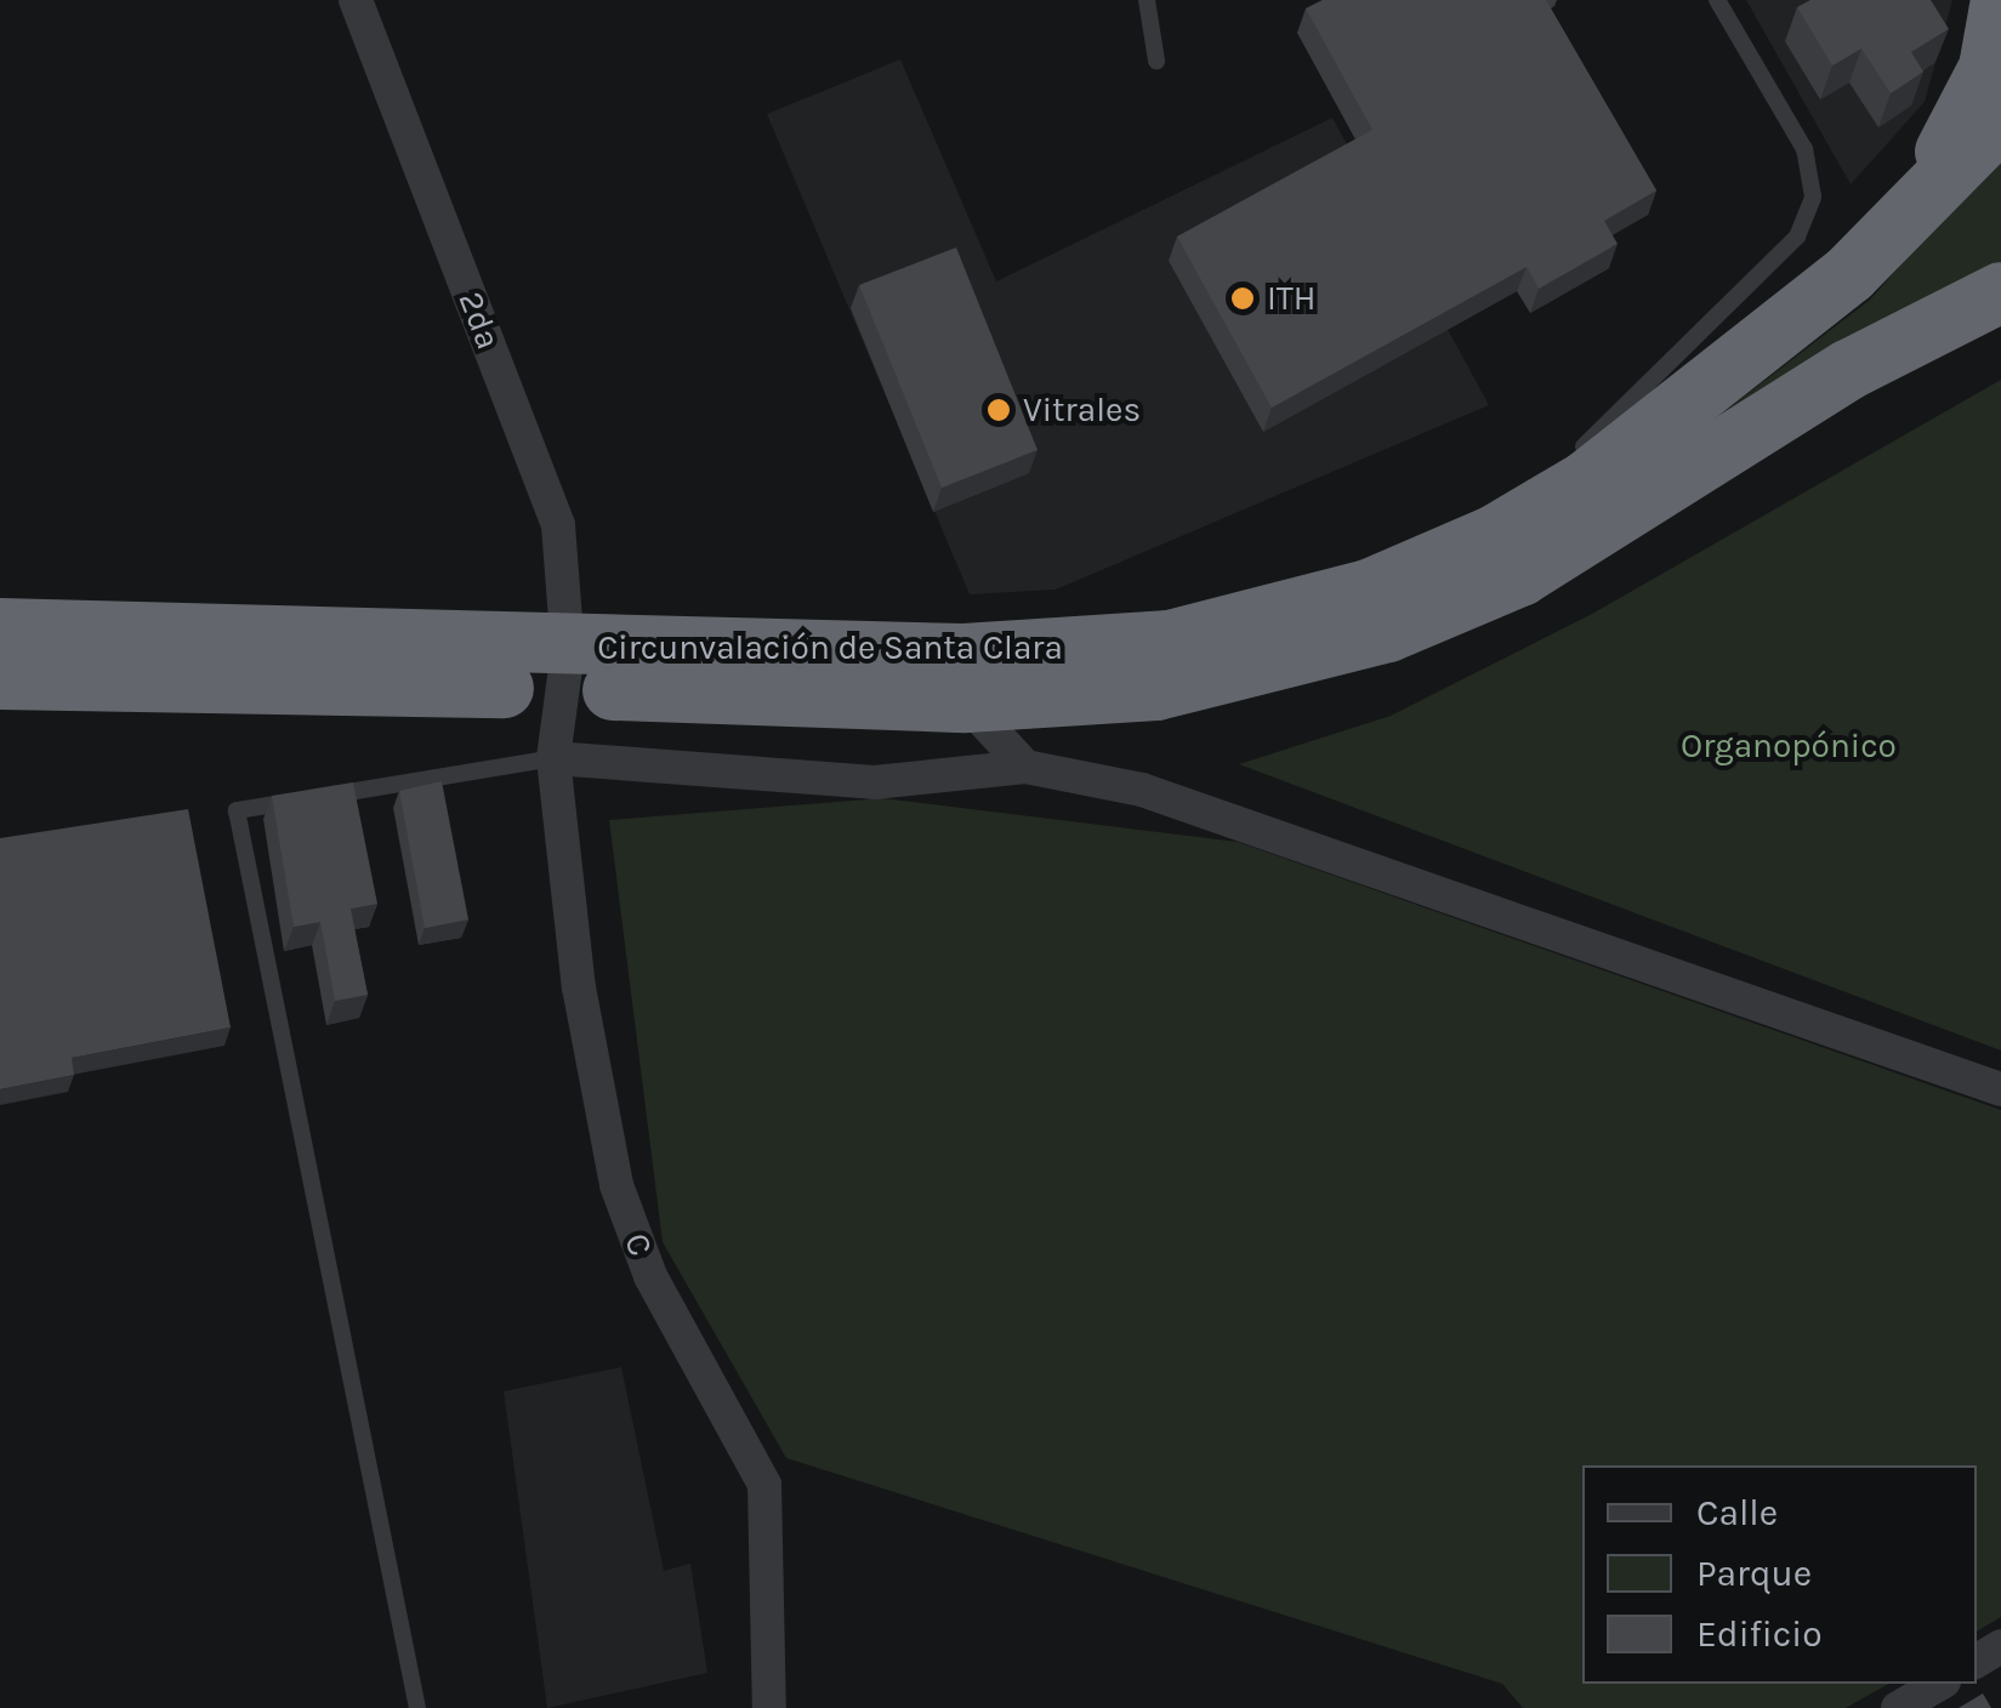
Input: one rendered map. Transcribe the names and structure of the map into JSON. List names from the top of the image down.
{
  "streets": {
    "highway": ["Circunvalación de Santa Clara"],
    "street": ["2da", "C"]
  },
  "crossings": [
    ["2da", "Circunvalación de Santa Clara"],
    ["2da", "C"]
  ],
  "parks": ["Organopónico"],
  "places": ["ITH", "Vitrales"],
  "legend": ["Calle", "Parque", "Edificio"]
}
